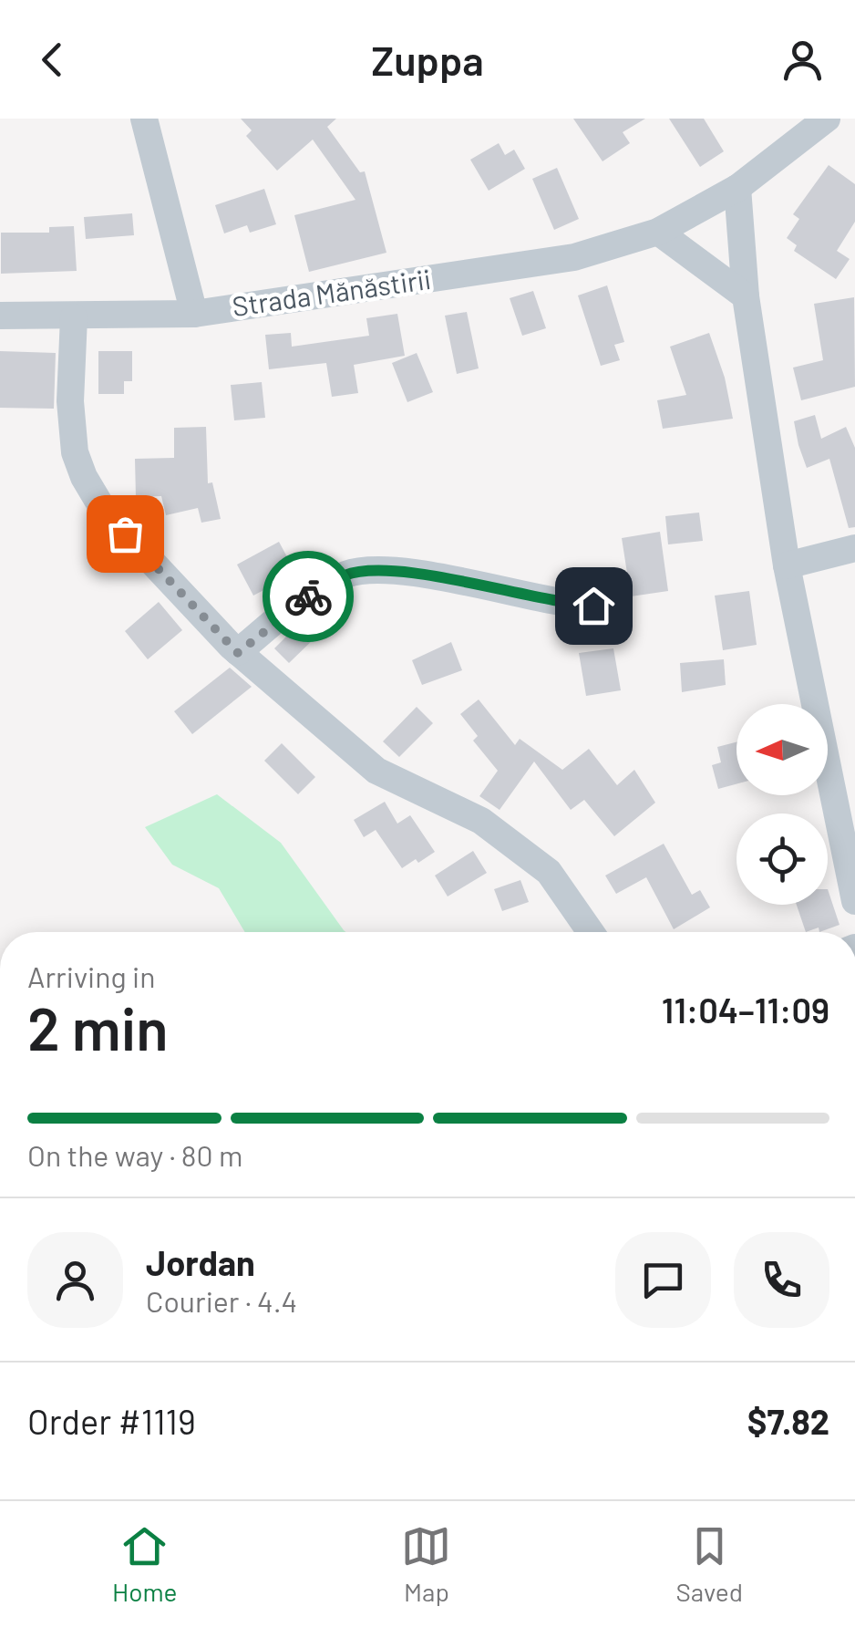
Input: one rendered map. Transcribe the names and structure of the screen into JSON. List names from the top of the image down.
{
  "streets": {
    "street": ["Strada Mănăstirii"]
  },
  "north": "left",
  "page": {
    "header": "Zuppa",
    "heading": ["2 min", "Arriving in", "11:04–11:09"],
    "panel": [
      "Jordan",
      "Courier · 4.4",
      "Order #1119",
      "$7.82"
    ],
    "bar": "On the way · 80 m",
    "tabs": ["Home", "Map", "Saved"]
  }
}
